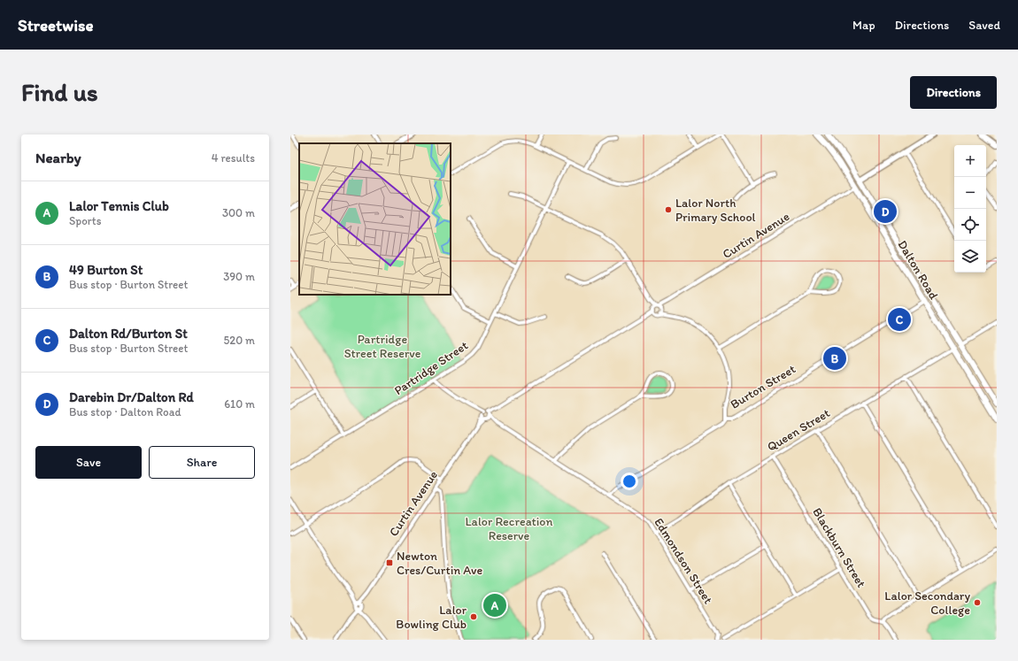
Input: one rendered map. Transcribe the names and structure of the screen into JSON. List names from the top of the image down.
{
  "streets": {
    "main road": ["Dalton Road", "Burton Street"],
    "street": [
      "Curtin Avenue",
      "Partridge Street",
      "Queen Street",
      "Blackburn Street",
      "Edmondson Street"
    ]
  },
  "crossings": [
    ["Curtin Avenue", "Dalton Road"],
    ["Curtin Avenue", "Burton Street"],
    ["Curtin Avenue", "Edmondson Street"],
    ["Dalton Road", "Burton Street"],
    ["Dalton Road", "Queen Street"],
    ["Partridge Street", "Edmondson Street"],
    ["Burton Street", "Edmondson Street"],
    ["Queen Street", "Blackburn Street"],
    ["Queen Street", "Edmondson Street"]
  ],
  "parks": ["Partridge Street Reserve", "Lalor Recreation Reserve"],
  "places": {
    "other": ["Lalor North Primary School", "Lalor Secondary College", "Lalor Bowling Club"],
    "transit": ["Newton Cres/Curtin Ave"]
  },
  "page": {
    "header": "Streetwise",
    "nav": ["Map", "Directions", "Saved"],
    "buttons": [
      "Directions",
      ["Save", "Share"]
    ],
    "title": "Find us",
    "heading": ["Nearby", "4 results"],
    "map_buttons": ["+", "−"],
    "list": [
      {
        "mark": "A",
        "name": "Lalor Tennis Club",
        "note": "Sports",
        "value": "300 m"
      },
      {
        "mark": "B",
        "name": "49 Burton St",
        "note": "Bus stop · Burton Street",
        "value": "390 m"
      },
      {
        "mark": "C",
        "name": "Dalton Rd/Burton St",
        "note": "Bus stop · Burton Street",
        "value": "520 m"
      },
      {
        "mark": "D",
        "name": "Darebin Dr/Dalton Rd",
        "note": "Bus stop · Dalton Road",
        "value": "610 m"
      }
    ],
    "pins": [
      "D",
      "C",
      "B",
      "A"
    ]
  }
}
